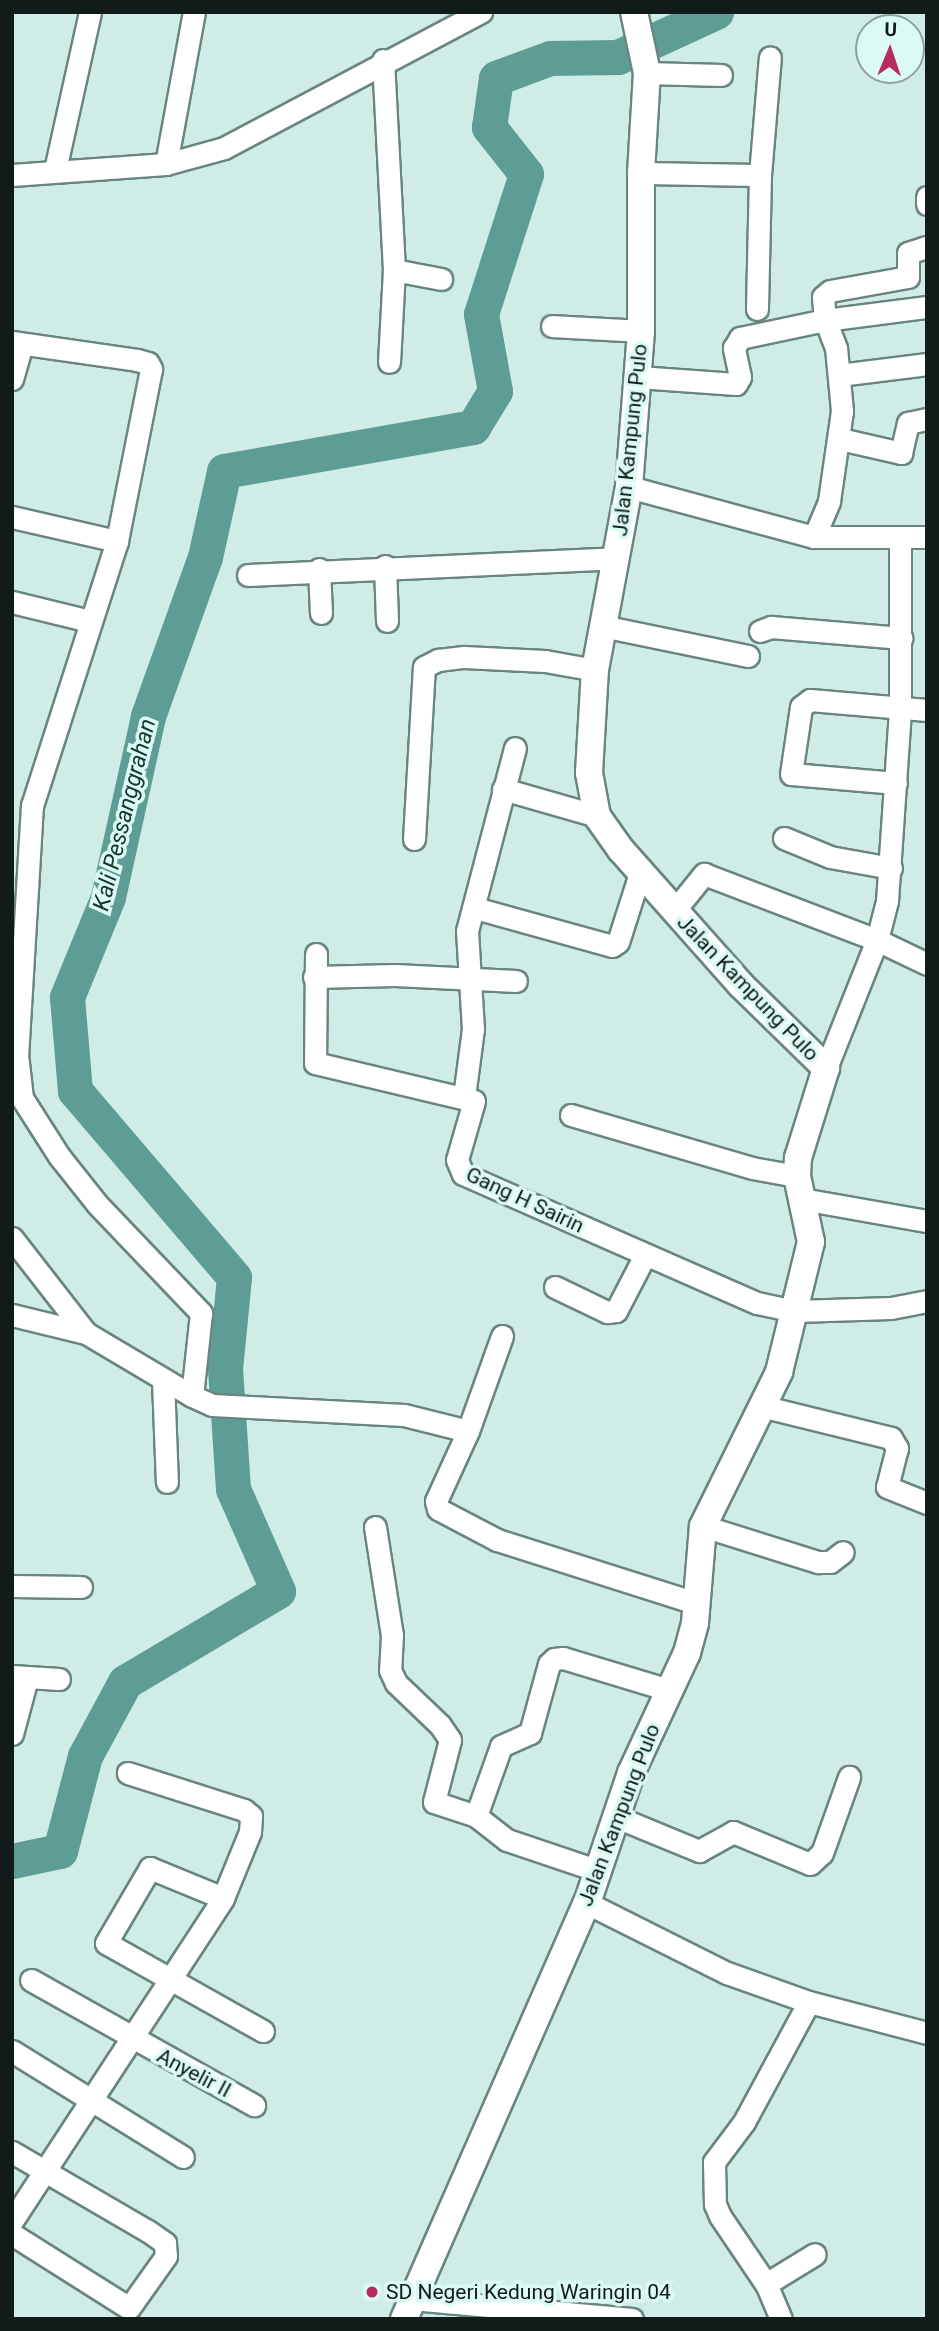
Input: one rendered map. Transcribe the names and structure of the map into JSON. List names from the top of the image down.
{
  "streets": {
    "street": ["Jalan Kampung Pulo", "Gang H Sairin", "Anyelir II"]
  },
  "crossings": [
    ["Jalan Kampung Pulo", "Gang H Sairin"]
  ],
  "water": ["Kali Pessanggrahan"],
  "places": ["SD Negeri Kedung Waringin 04"],
  "north": "top"
}
